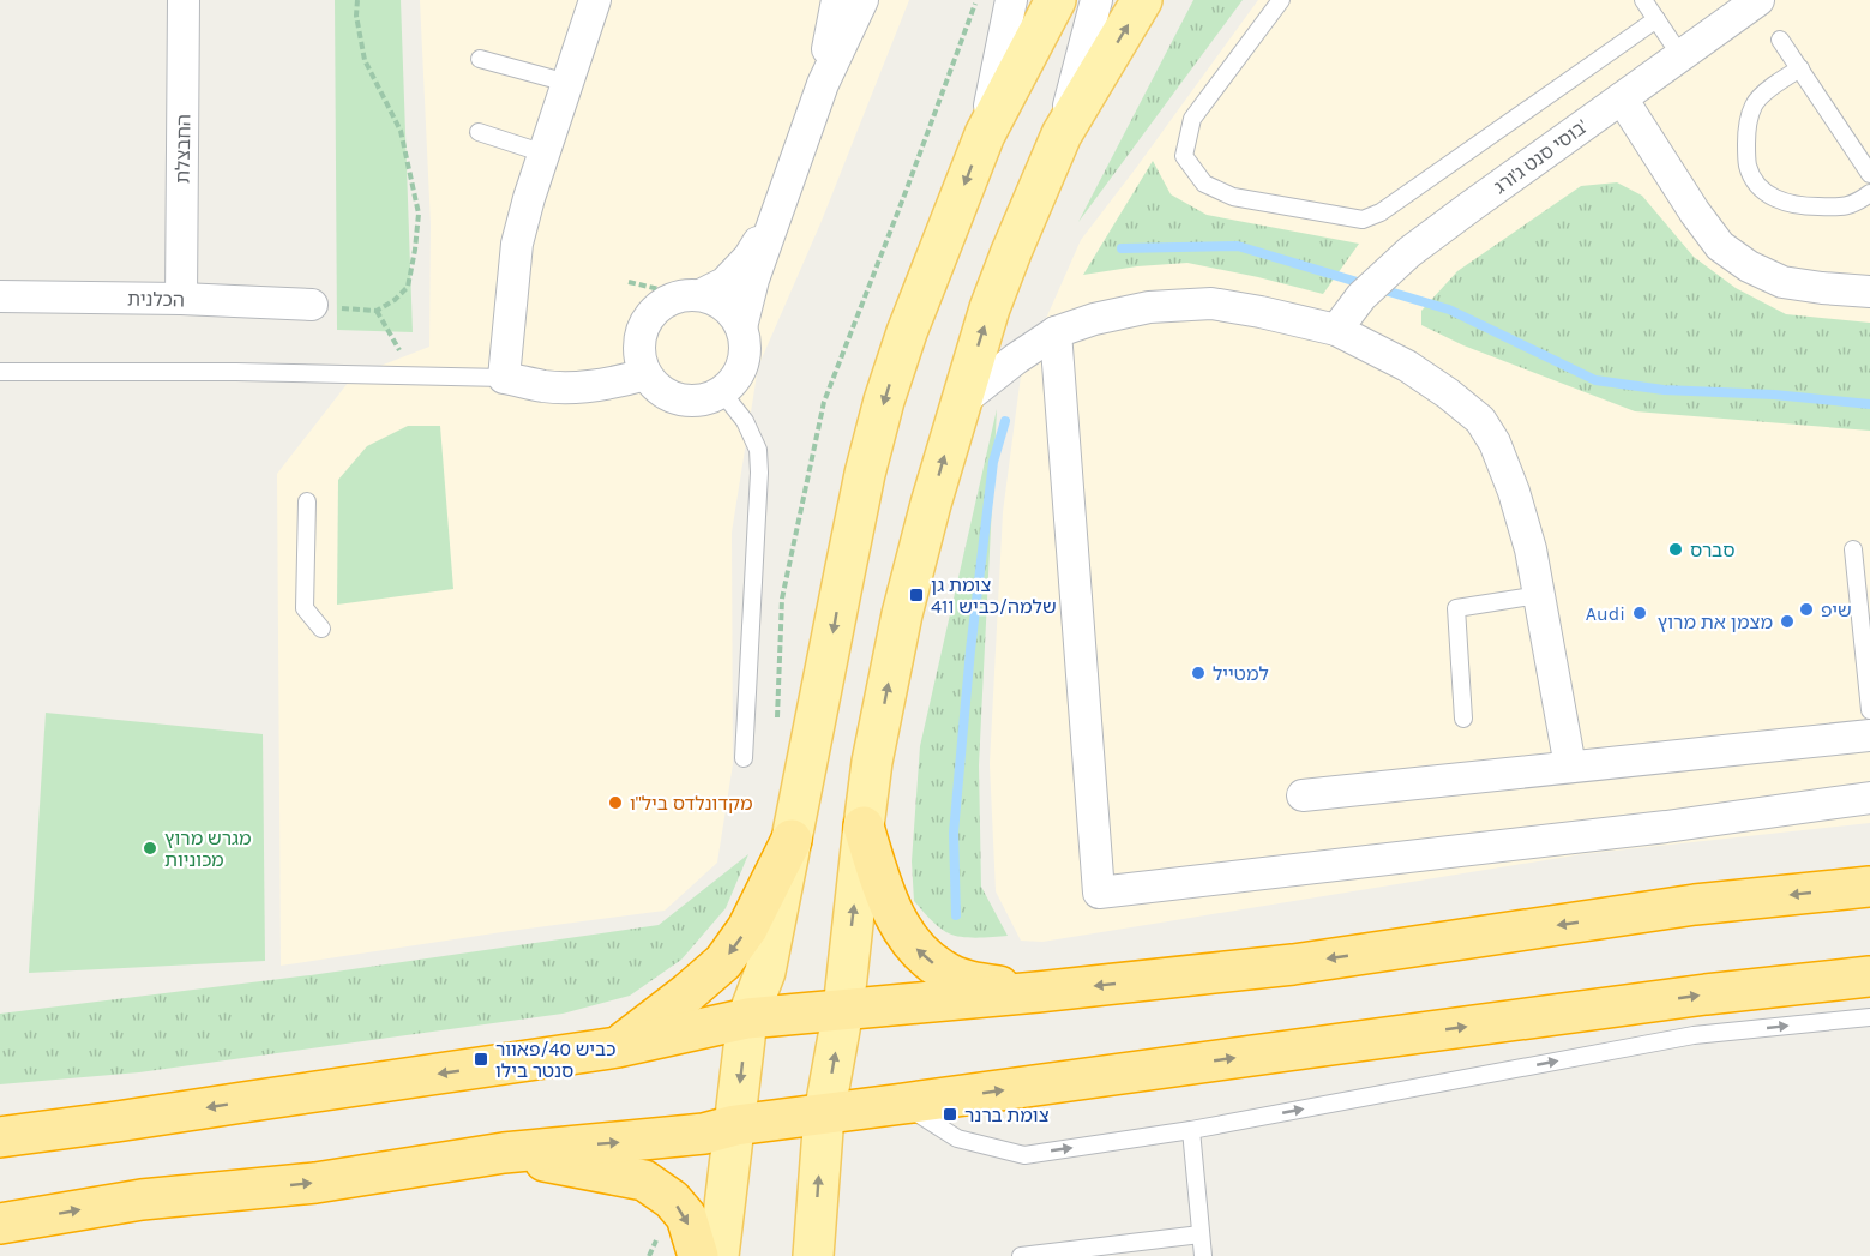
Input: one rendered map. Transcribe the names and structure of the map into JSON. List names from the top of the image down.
{
  "streets": {
    "street": ["החבצלת", "בוסי סנט ג'ורג'", "הכלנית"]
  },
  "crossings": [
    ["החבצלת", "הכלנית"]
  ],
  "places": {
    "other": [
      "סברס",
      "שיפ",
      "Audi",
      "מצמן את מרוץ",
      "למטייל",
      "מקדונלדס ביל\"ו",
      "מגרש מרוץ מכוניות"
    ],
    "transit": ["צומת גן שלמה/כביש 411", "כביש 40/פאוור סנטר בילו", "צומת ברנר"]
  }
}
